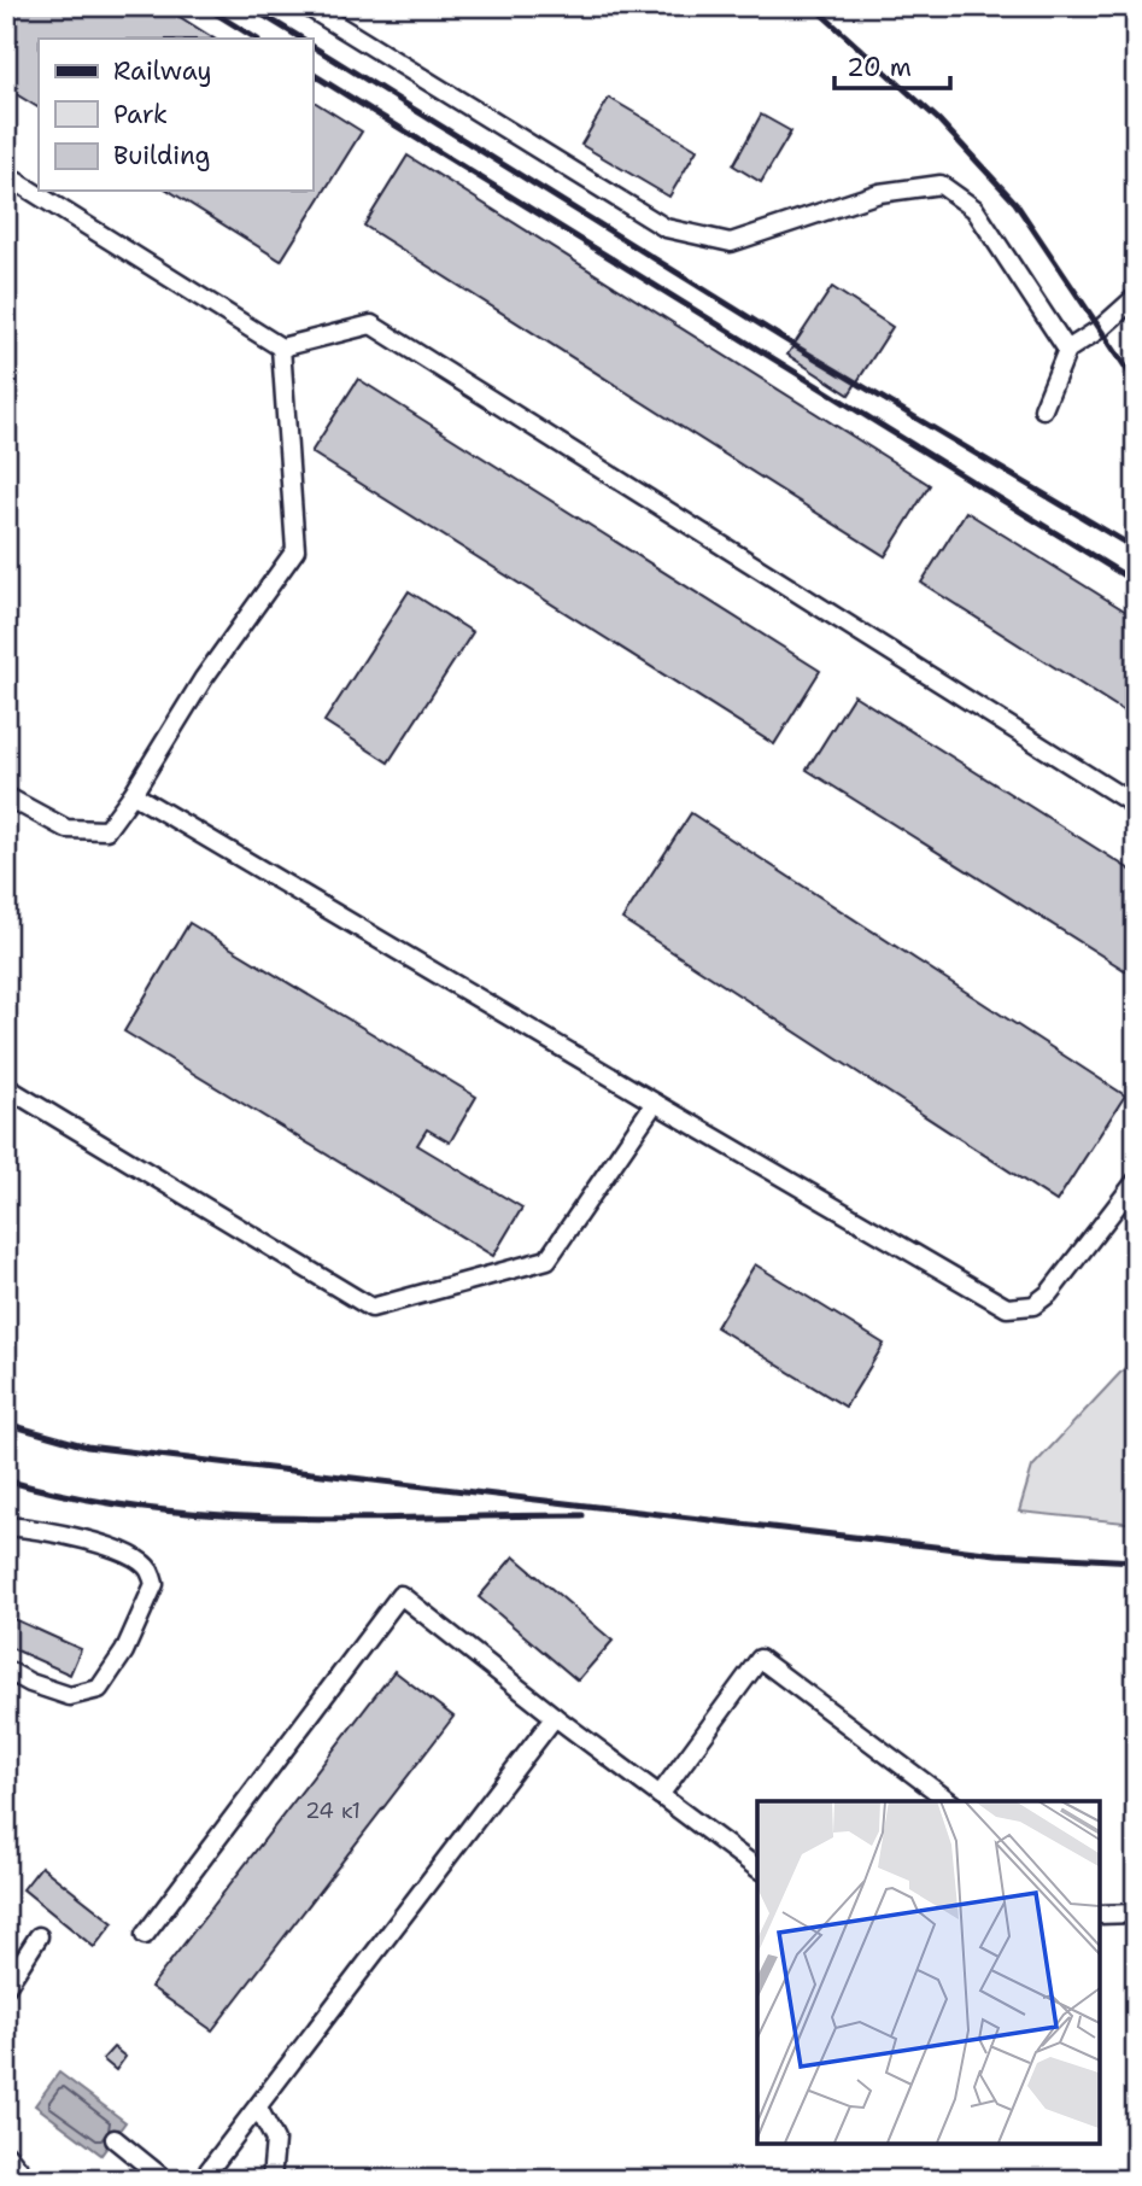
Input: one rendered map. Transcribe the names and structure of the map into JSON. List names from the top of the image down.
{
  "house_numbers": ["24 к1"],
  "legend": ["Railway", "Park", "Building"],
  "scale_bar": "20 m"
}
